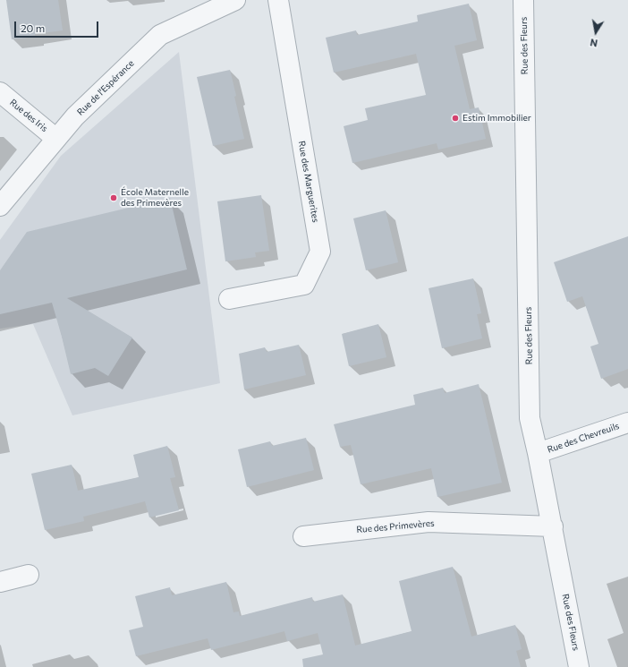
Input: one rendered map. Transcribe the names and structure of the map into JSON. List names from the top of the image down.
{
  "streets": {
    "street": [
      "Rue des Fleurs",
      "Rue de l'Espérance",
      "Rue des Iris",
      "Rue des Marguerites",
      "Rue des Chevreuils",
      "Rue des Primevères"
    ]
  },
  "crossings": [
    ["Rue des Fleurs", "Rue des Chevreuils"],
    ["Rue des Fleurs", "Rue des Primevères"],
    ["Rue de l'Espérance", "Rue des Iris"]
  ],
  "places": ["Estim Immobilier", "École Maternelle des Primevères"],
  "scale_bar": "20 m",
  "north": "bottom"
}
